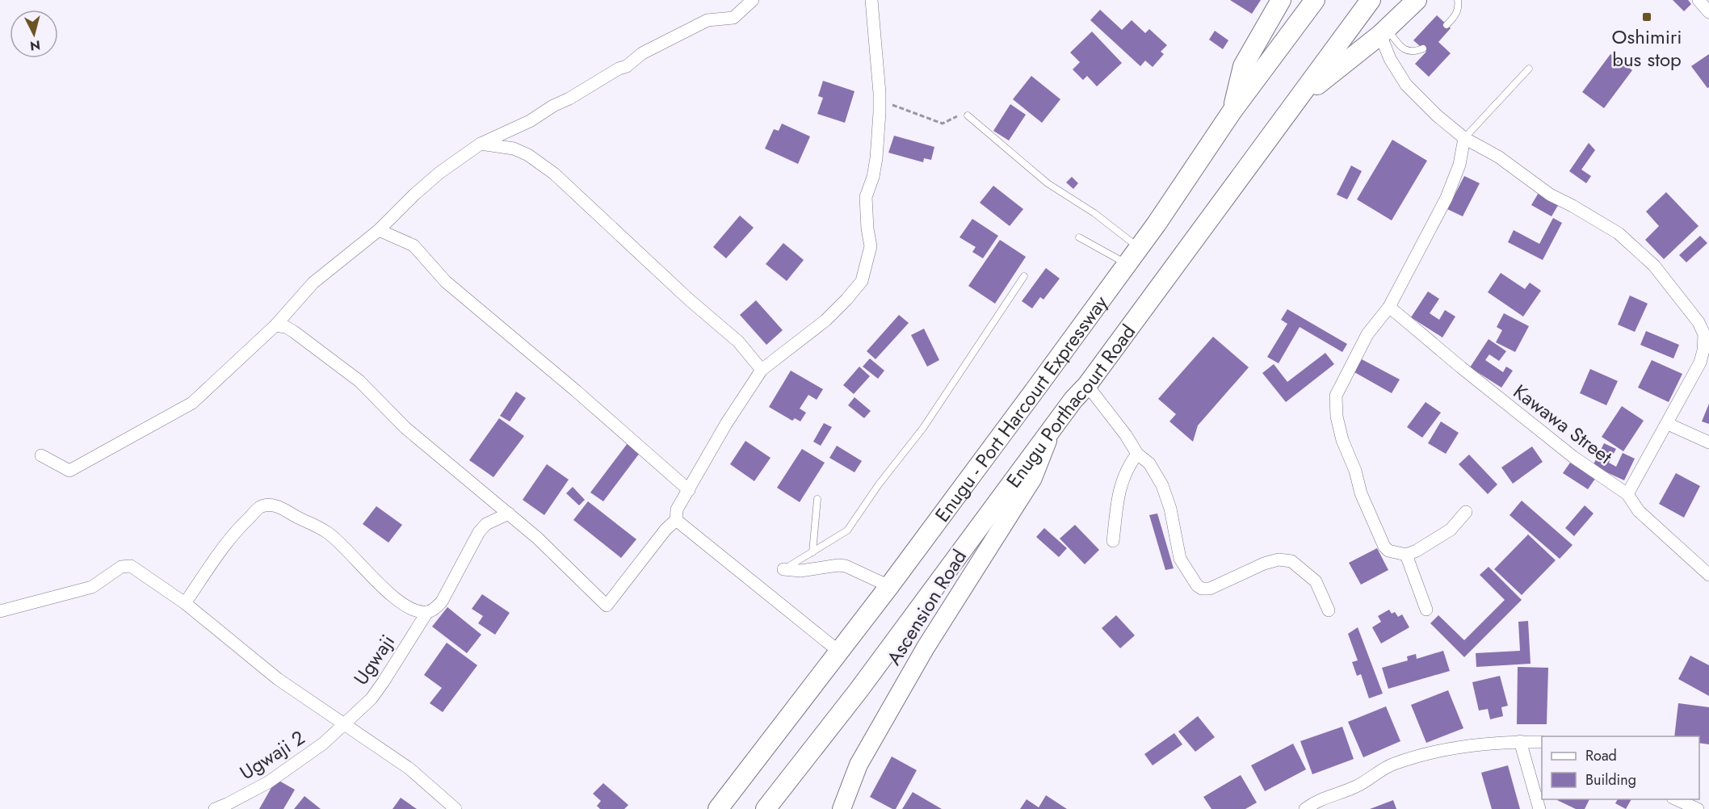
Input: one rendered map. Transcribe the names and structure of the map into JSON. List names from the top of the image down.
{
  "streets": {
    "highway": ["Enugu Porthacourt Road", "Enugu - Port Harcourt Expressway"],
    "main road": ["Ascension Road"],
    "street": ["Kawawa Street", "Ugwaji", "Ugwaji 2"]
  },
  "crossings": [
    ["Enugu Porthacourt Road", "Ascension Road"],
    ["Ugwaji", "Ugwaji 2"]
  ],
  "places": {
    "transit": ["Oshimiri bus stop"]
  },
  "legend": ["Road", "Building"],
  "north": "bottom"
}
